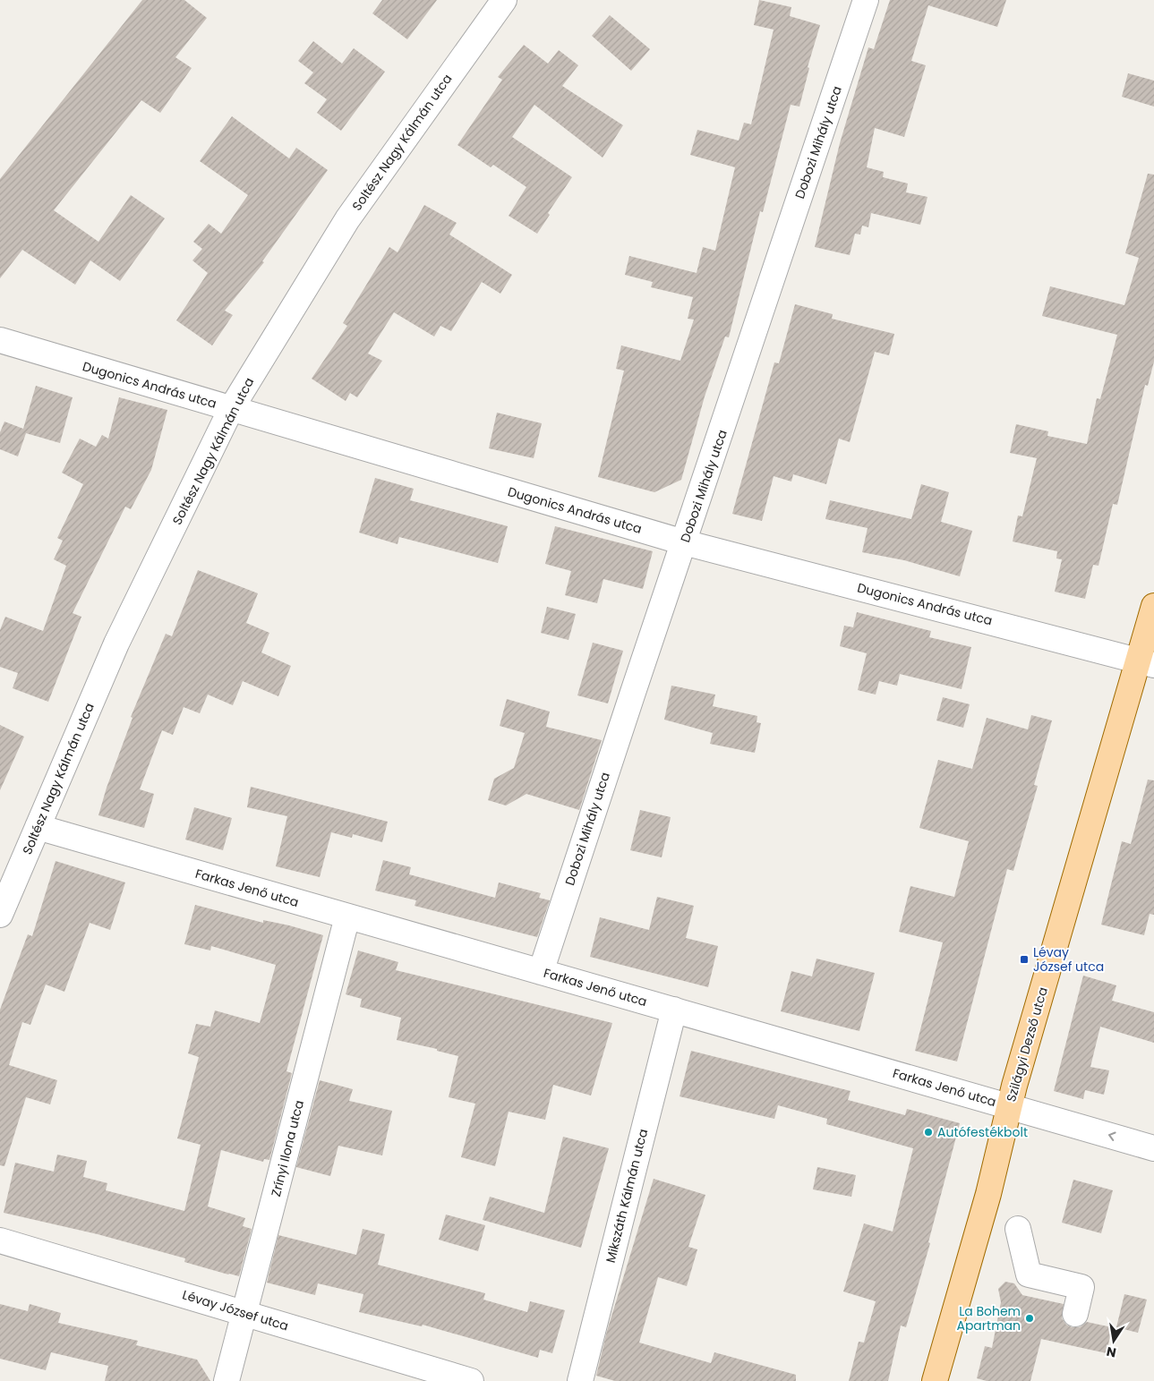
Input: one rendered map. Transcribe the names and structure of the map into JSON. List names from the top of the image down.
{
  "streets": {
    "main road": ["Szilágyi Dezső utca"],
    "street": [
      "Soltész Nagy Kálmán utca",
      "Dobozi Mihály utca",
      "Dugonics András utca",
      "Farkas Jenő utca",
      "Zrínyi Ilona utca",
      "Mikszáth Kálmán utca",
      "Lévay József utca"
    ]
  },
  "crossings": [
    ["Soltész Nagy Kálmán utca", "Dugonics András utca"],
    ["Soltész Nagy Kálmán utca", "Farkas Jenő utca"],
    ["Dobozi Mihály utca", "Dugonics András utca"],
    ["Dobozi Mihály utca", "Farkas Jenő utca"],
    ["Dugonics András utca", "Szilágyi Dezső utca"],
    ["Farkas Jenő utca", "Szilágyi Dezső utca"],
    ["Farkas Jenő utca", "Zrínyi Ilona utca"],
    ["Farkas Jenő utca", "Mikszáth Kálmán utca"],
    ["Zrínyi Ilona utca", "Lévay József utca"]
  ],
  "places": {
    "transit": ["Lévay József utca"],
    "other": ["Autófestékbolt", "La Bohem Apartman"]
  },
  "north": "bottom"
}
